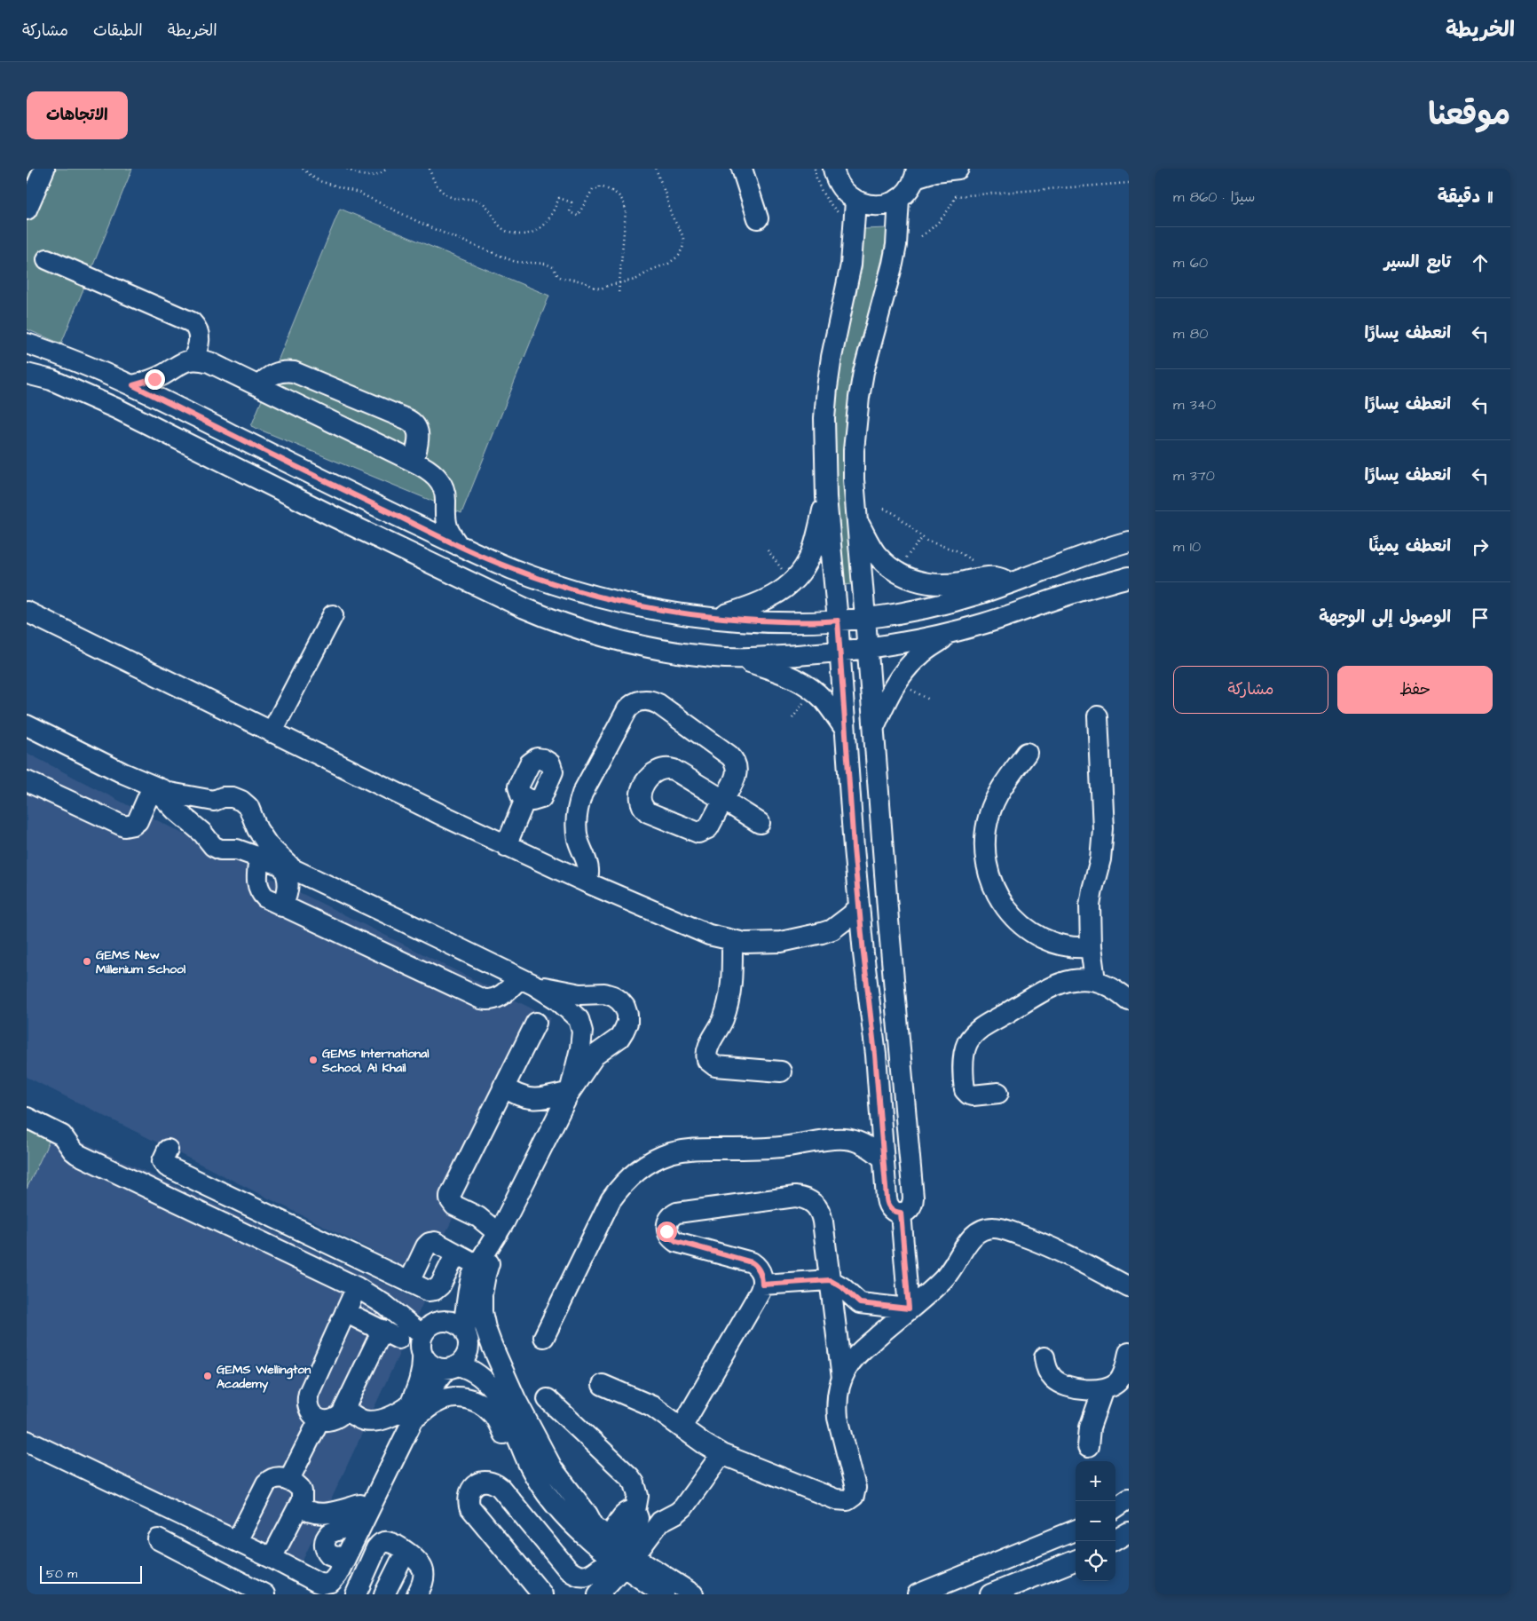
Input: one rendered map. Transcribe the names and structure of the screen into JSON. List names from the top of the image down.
{
  "places": ["GEMS New Millenium School", "GEMS International School, Al Khail", "GEMS Wellington Academy"],
  "scale_bar": "50 m",
  "page": {
    "header": "الخريطة",
    "nav": ["الخريطة", "الطبقات", "مشاركة"],
    "title": "موقعنا",
    "buttons": [
      "الاتجاهات",
      ["حفظ", "مشاركة"]
    ],
    "heading": ["11 دقيقة", "سيرًا · 860 m"],
    "list": [
      ["تابع السير", "60 m"],
      ["انعطف يسارًا", "80 m"],
      ["انعطف يسارًا", "340 m"],
      ["انعطف يسارًا", "370 m"],
      ["انعطف يمينًا", "10 m"],
      "الوصول إلى الوجهة"
    ],
    "map_buttons": ["+", "−"],
    "scale": "50 m"
  }
}
